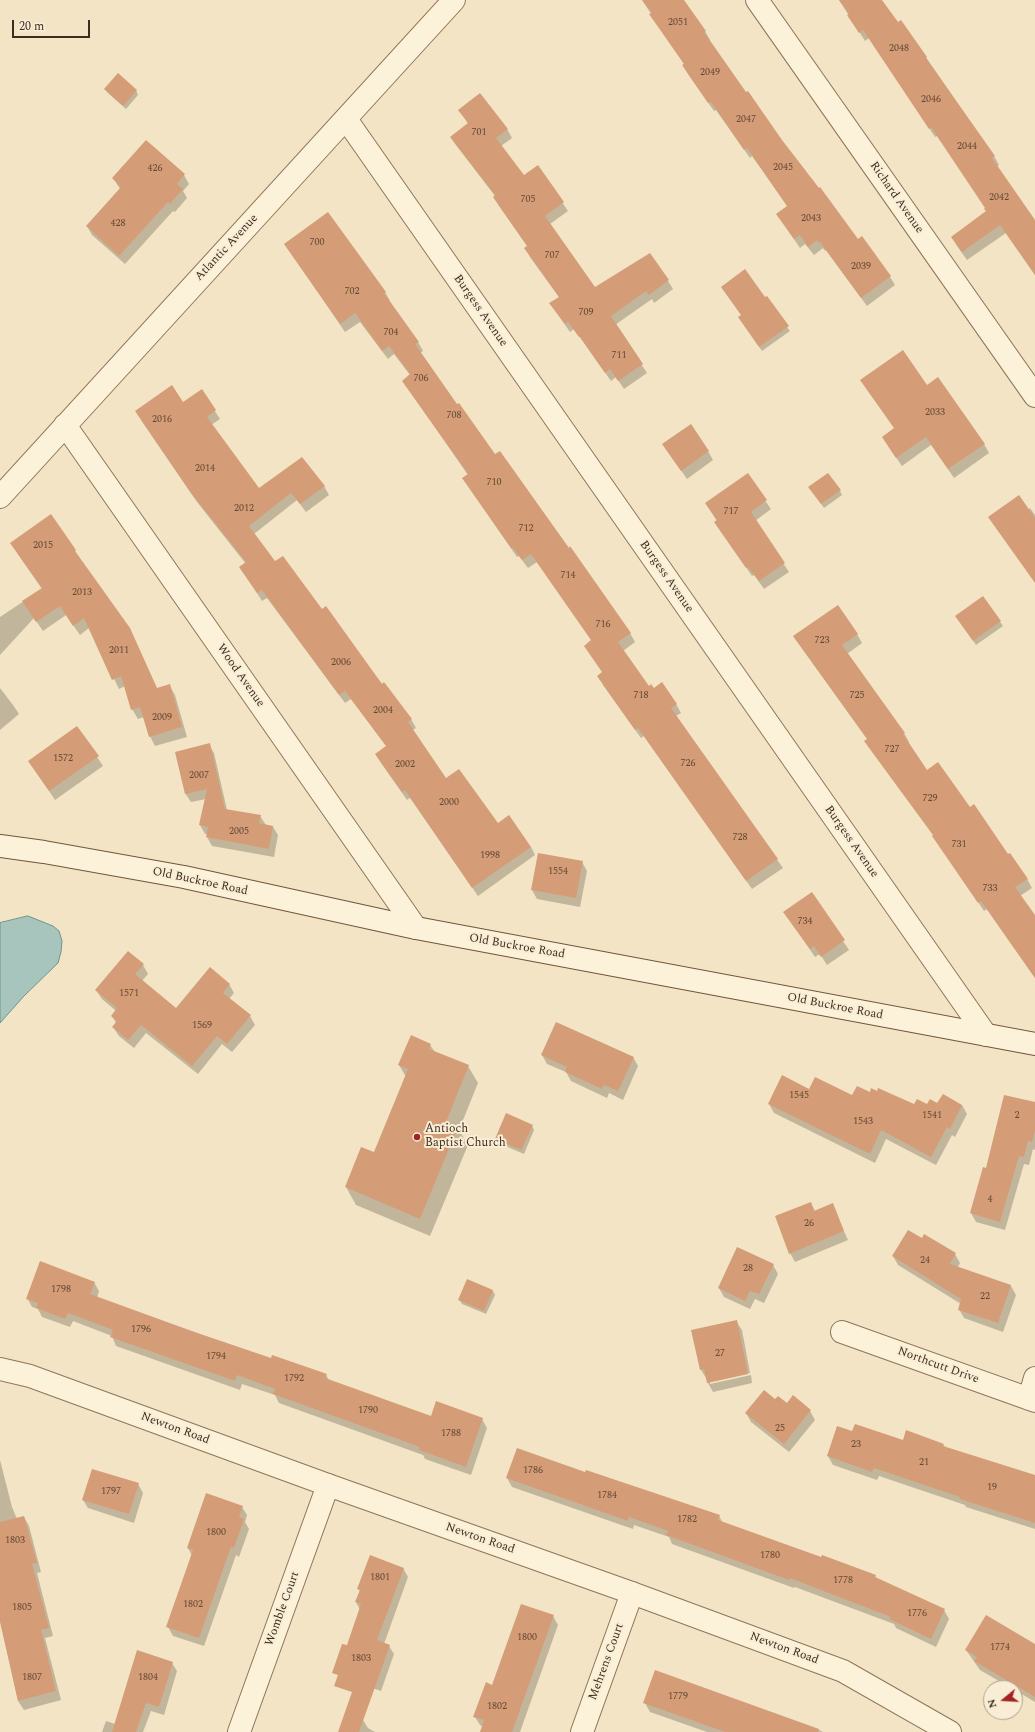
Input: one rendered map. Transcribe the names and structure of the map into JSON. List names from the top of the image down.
{
  "streets": {
    "street": [
      "Richard Avenue",
      "Atlantic Avenue",
      "Burgess Avenue",
      "Wood Avenue",
      "Old Buckroe Road",
      "Northcutt Drive",
      "Newton Road",
      "Womble Court",
      "Mehrens Court"
    ]
  },
  "crossings": [
    ["Atlantic Avenue", "Burgess Avenue"],
    ["Atlantic Avenue", "Wood Avenue"],
    ["Burgess Avenue", "Old Buckroe Road"],
    ["Wood Avenue", "Old Buckroe Road"],
    ["Newton Road", "Womble Court"],
    ["Newton Road", "Mehrens Court"]
  ],
  "places": ["Antioch Baptist Church"],
  "house_numbers": [
    "2051",
    "2048",
    "2049",
    "2046",
    "2047",
    "701",
    "2044",
    "2045",
    "426",
    "2042",
    "705",
    "2043",
    "428",
    "700",
    "707",
    "2039",
    "702",
    "709",
    "704",
    "711",
    "706",
    "2033",
    "708",
    "2016",
    "2014",
    "710",
    "2012",
    "717",
    "712",
    "2015",
    "714",
    "2013",
    "716",
    "723",
    "2011",
    "2006",
    "718",
    "725",
    "2004",
    "2009",
    "727",
    "1572",
    "726",
    "2002",
    "2007",
    "729",
    "2000",
    "2005",
    "728",
    "731",
    "1998",
    "1554",
    "733",
    "734",
    "1571",
    "1569",
    "1545",
    "1541",
    "2",
    "1543",
    "4",
    "26",
    "24",
    "28",
    "1798",
    "22",
    "1796",
    "27",
    "1794",
    "1792",
    "1790",
    "25",
    "1788",
    "23",
    "21",
    "1786",
    "19",
    "1797",
    "1784",
    "1782",
    "1800",
    "1803",
    "1780",
    "1801",
    "1778",
    "1802",
    "1805",
    "1776",
    "1800",
    "1774",
    "1803",
    "1807",
    "1804",
    "1779",
    "1802"
  ],
  "scale_bar": "20 m",
  "north": "left"
}
